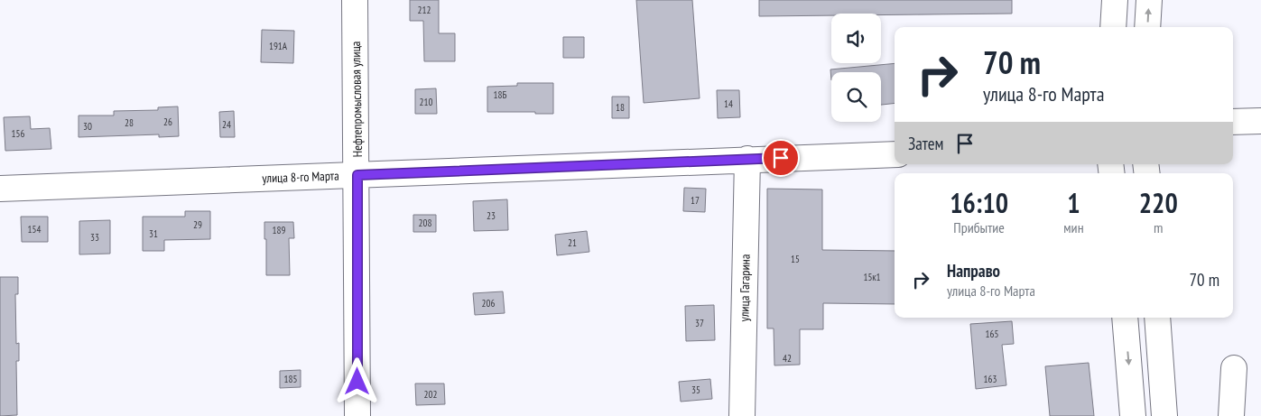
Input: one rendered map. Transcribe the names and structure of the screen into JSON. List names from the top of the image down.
{
  "streets": {
    "street": ["Нефтепромысловая улица", "улица 8-го Марта", "улица Гагарина"]
  },
  "crossings": [
    ["Нефтепромысловая улица", "улица 8-го Марта"],
    ["улица 8-го Марта", "улица Гагарина"]
  ],
  "house_numbers": [
    "212",
    "191А",
    "18Б",
    "210",
    "14",
    "18",
    "26",
    "28",
    "24",
    "30",
    "156",
    "17",
    "23",
    "208",
    "29",
    "154",
    "189",
    "31",
    "33",
    "21",
    "15",
    "15к1",
    "206",
    "37",
    "165",
    "42",
    "185",
    "163",
    "35",
    "202"
  ],
  "page": {
    "turn": ["70 m", "улица 8-го Марта"],
    "then": "Затем",
    "eta": [
      "16:10",
      "Прибытие",
      "1",
      "мин",
      "220",
      "m"
    ],
    "list": [
      {
        "name": "Направо",
        "note": "улица 8-го Марта",
        "value": "70 m"
      }
    ]
  }
}
